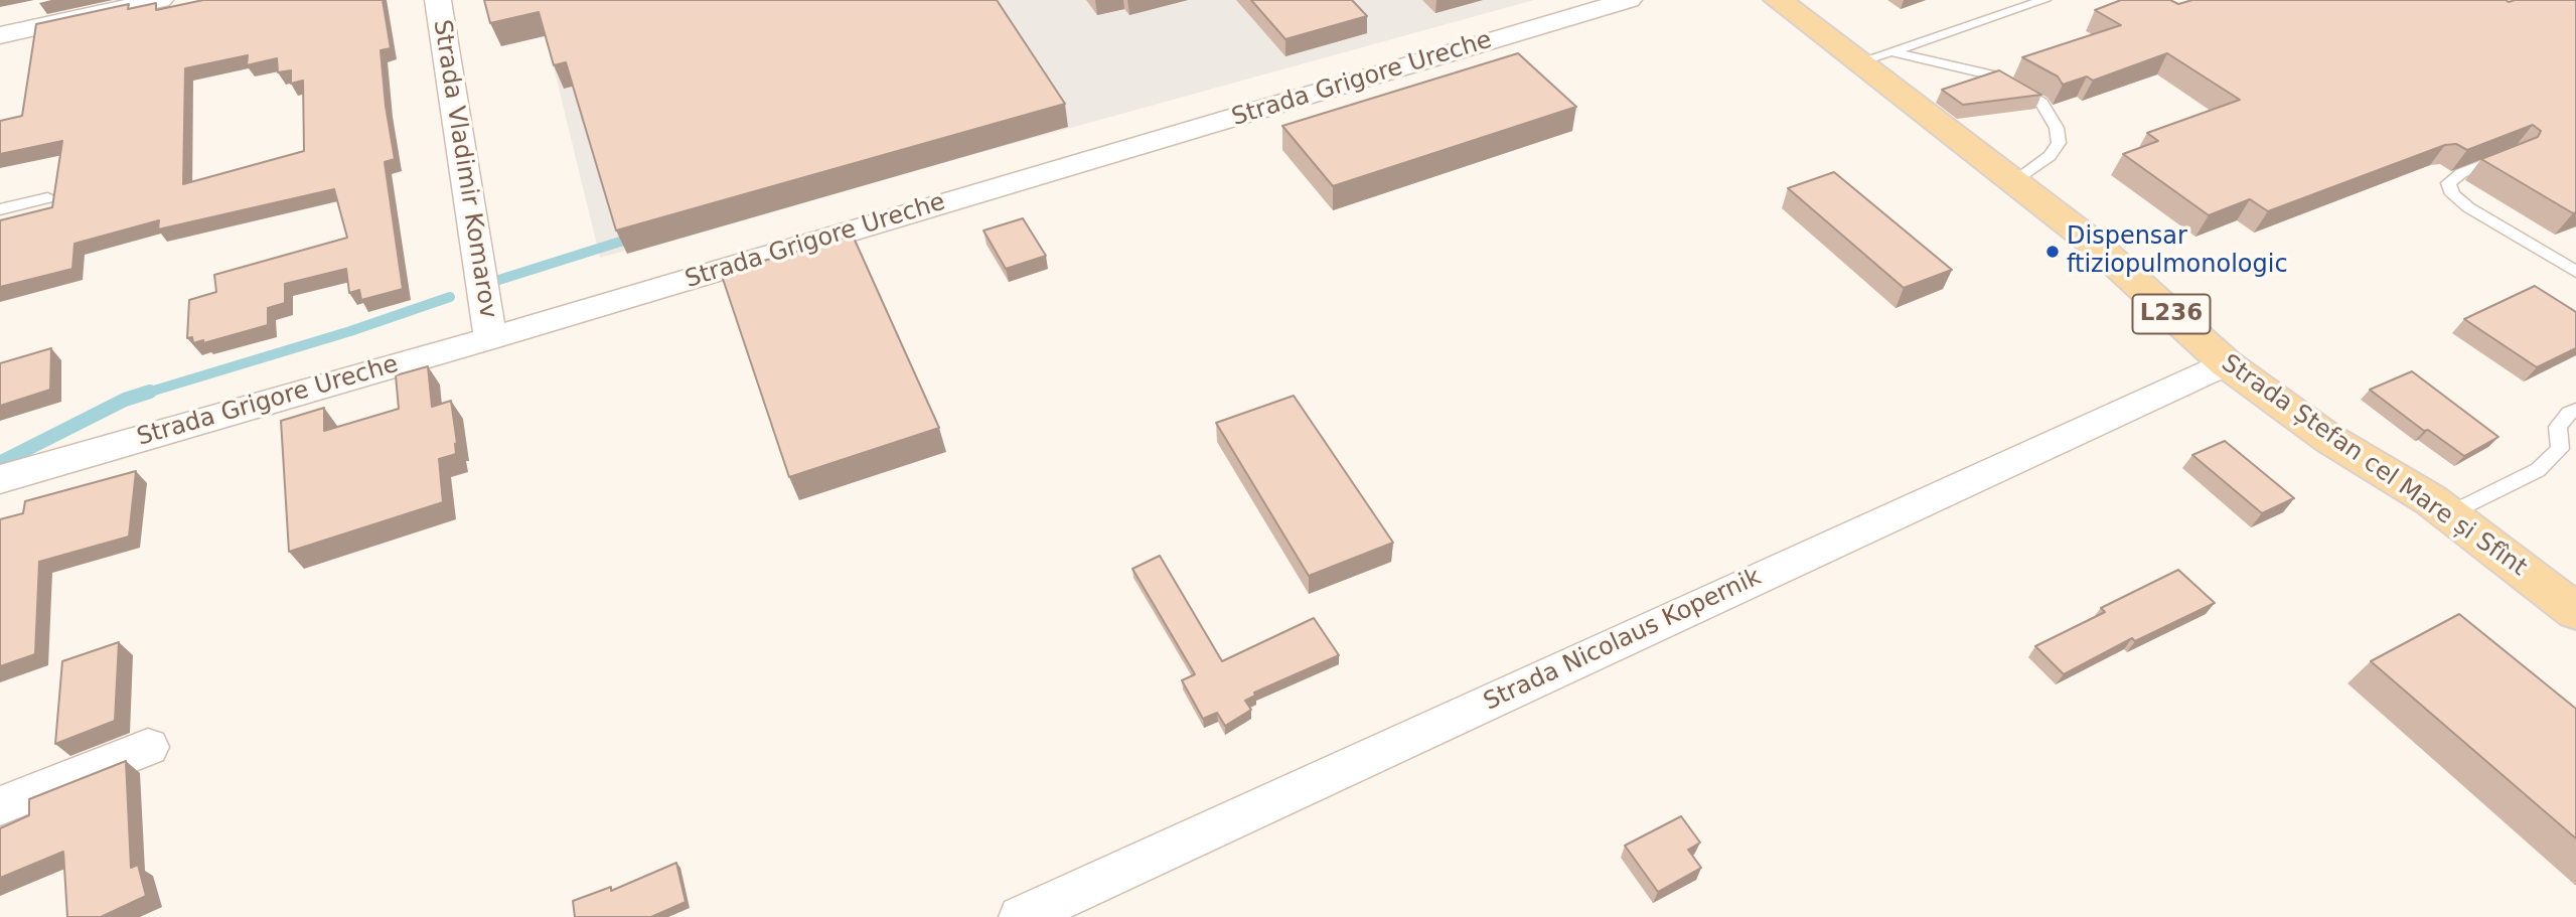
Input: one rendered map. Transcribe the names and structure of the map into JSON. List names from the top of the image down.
{
  "streets": {
    "main road": ["L236", "Strada Ștefan cel Mare și Sfînt"],
    "street": ["Strada Grigore Ureche", "Strada Vladimir Komarov", "Strada Nicolaus Kopernik"]
  },
  "crossings": [
    ["Strada Grigore Ureche", "Strada Vladimir Komarov"],
    ["Strada Ștefan cel Mare și Sfînt", "Strada Nicolaus Kopernik"]
  ],
  "places": ["Dispensar ftiziopulmonologic"]
}
